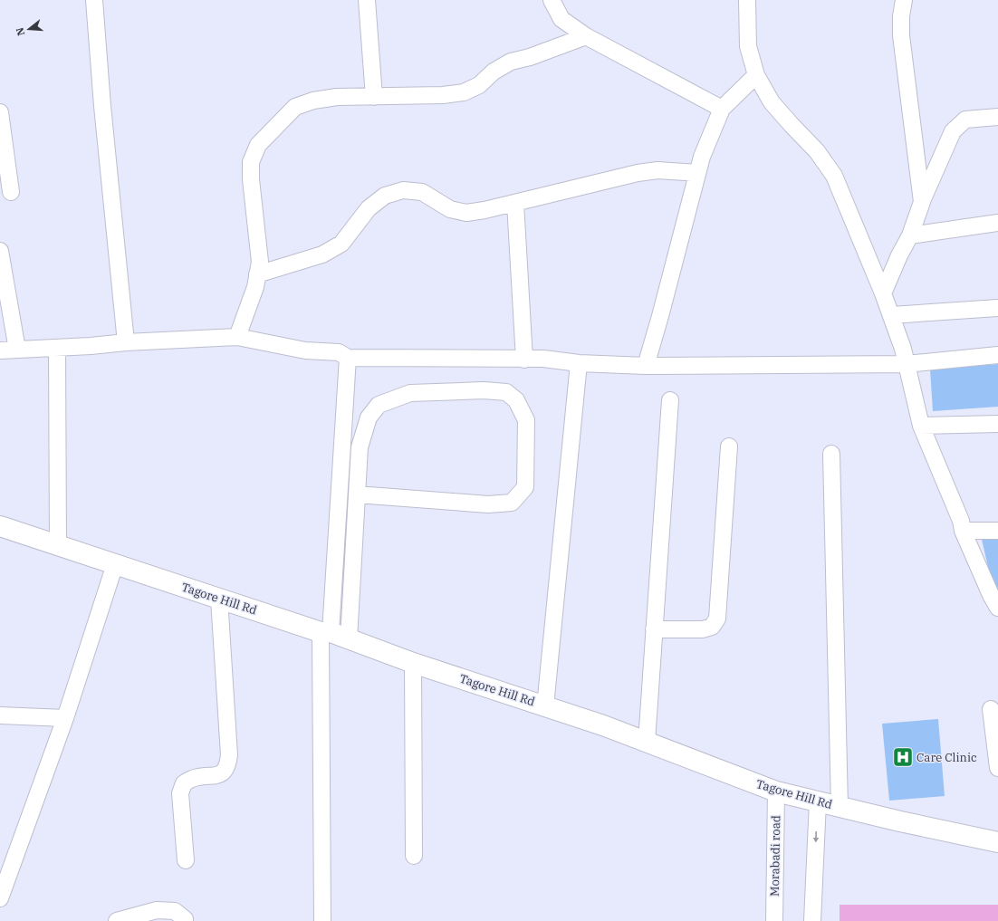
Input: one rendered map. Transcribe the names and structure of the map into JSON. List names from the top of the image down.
{
  "streets": {
    "main road": ["Tagore Hill Rd"],
    "street": ["Morabadi road"]
  },
  "crossings": [
    ["Tagore Hill Rd", "Morabadi road"]
  ],
  "places": {
    "hospital": ["Care Clinic"]
  },
  "north": "left"
}
